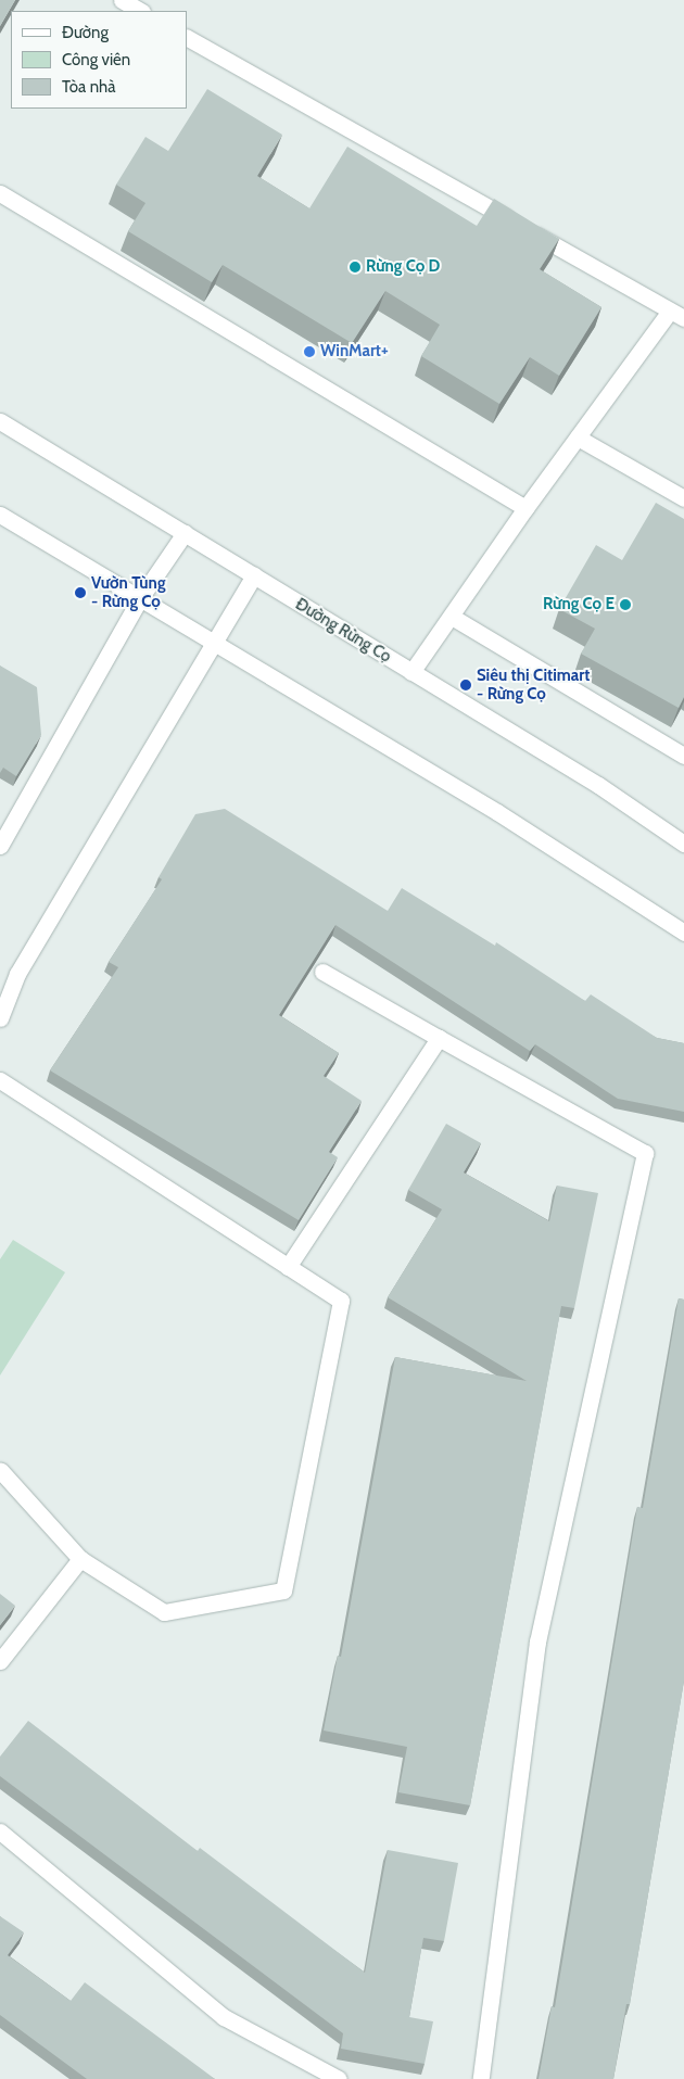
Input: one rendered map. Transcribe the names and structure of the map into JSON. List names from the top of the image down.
{
  "streets": {
    "street": ["Đường Rừng Cọ"]
  },
  "places": [
    "Rừng Cọ D",
    "WinMart+",
    "Vườn Tùng - Rừng Cọ",
    "Rừng Cọ E",
    "Siêu thị Citimart - Rừng Cọ"
  ],
  "legend": ["Đường", "Công viên", "Tòa nhà"]
}
